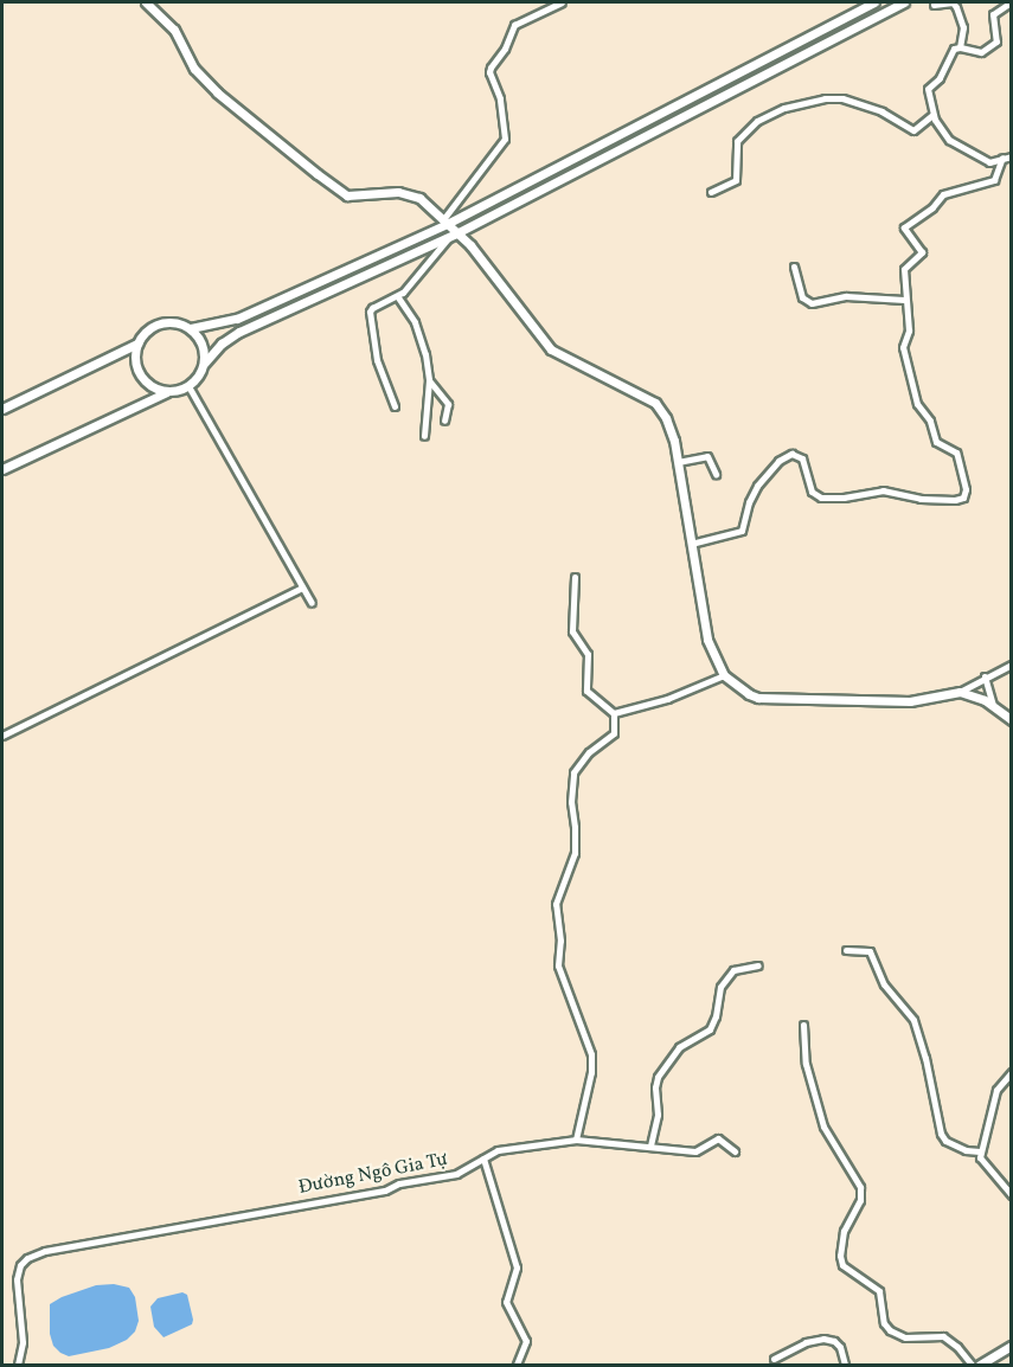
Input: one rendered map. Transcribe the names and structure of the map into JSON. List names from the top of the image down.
{
  "streets": {
    "street": ["Đường Ngô Gia Tự"]
  }
}
